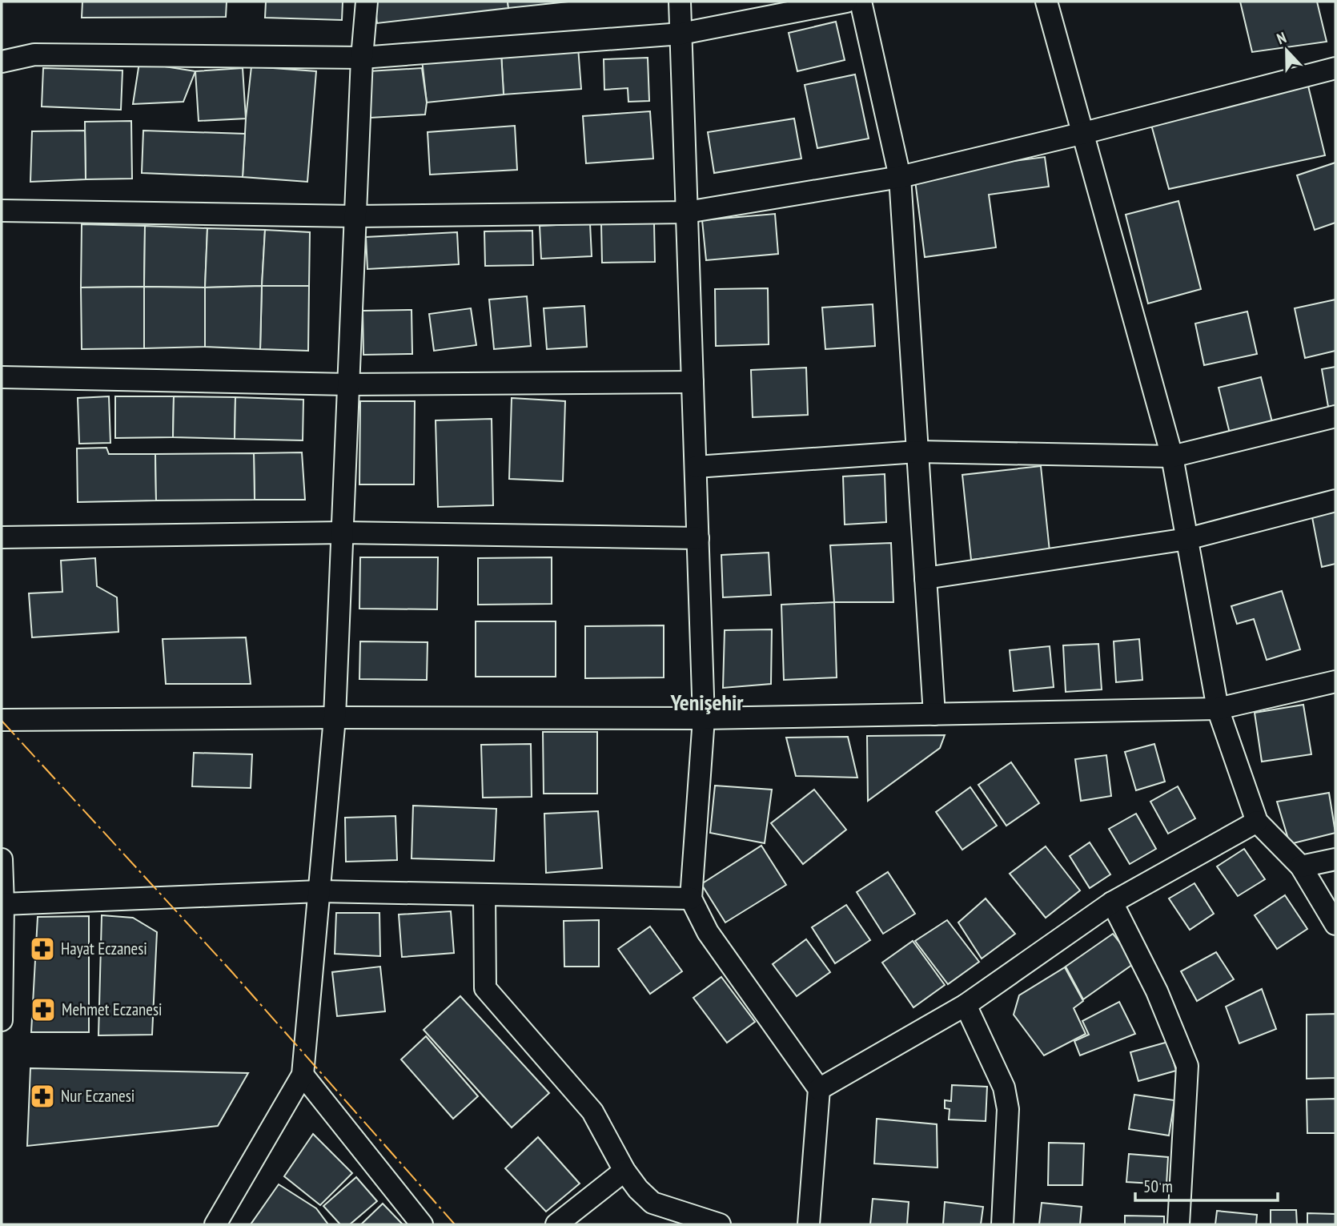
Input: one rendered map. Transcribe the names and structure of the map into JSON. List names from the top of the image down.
{
  "districts": ["Yenişehir"],
  "places": {
    "pharmacy": ["Hayat Eczanesi", "Mehmet Eczanesi", "Nur Eczanesi"]
  },
  "scale_bar": "50 m",
  "north": "top"
}
